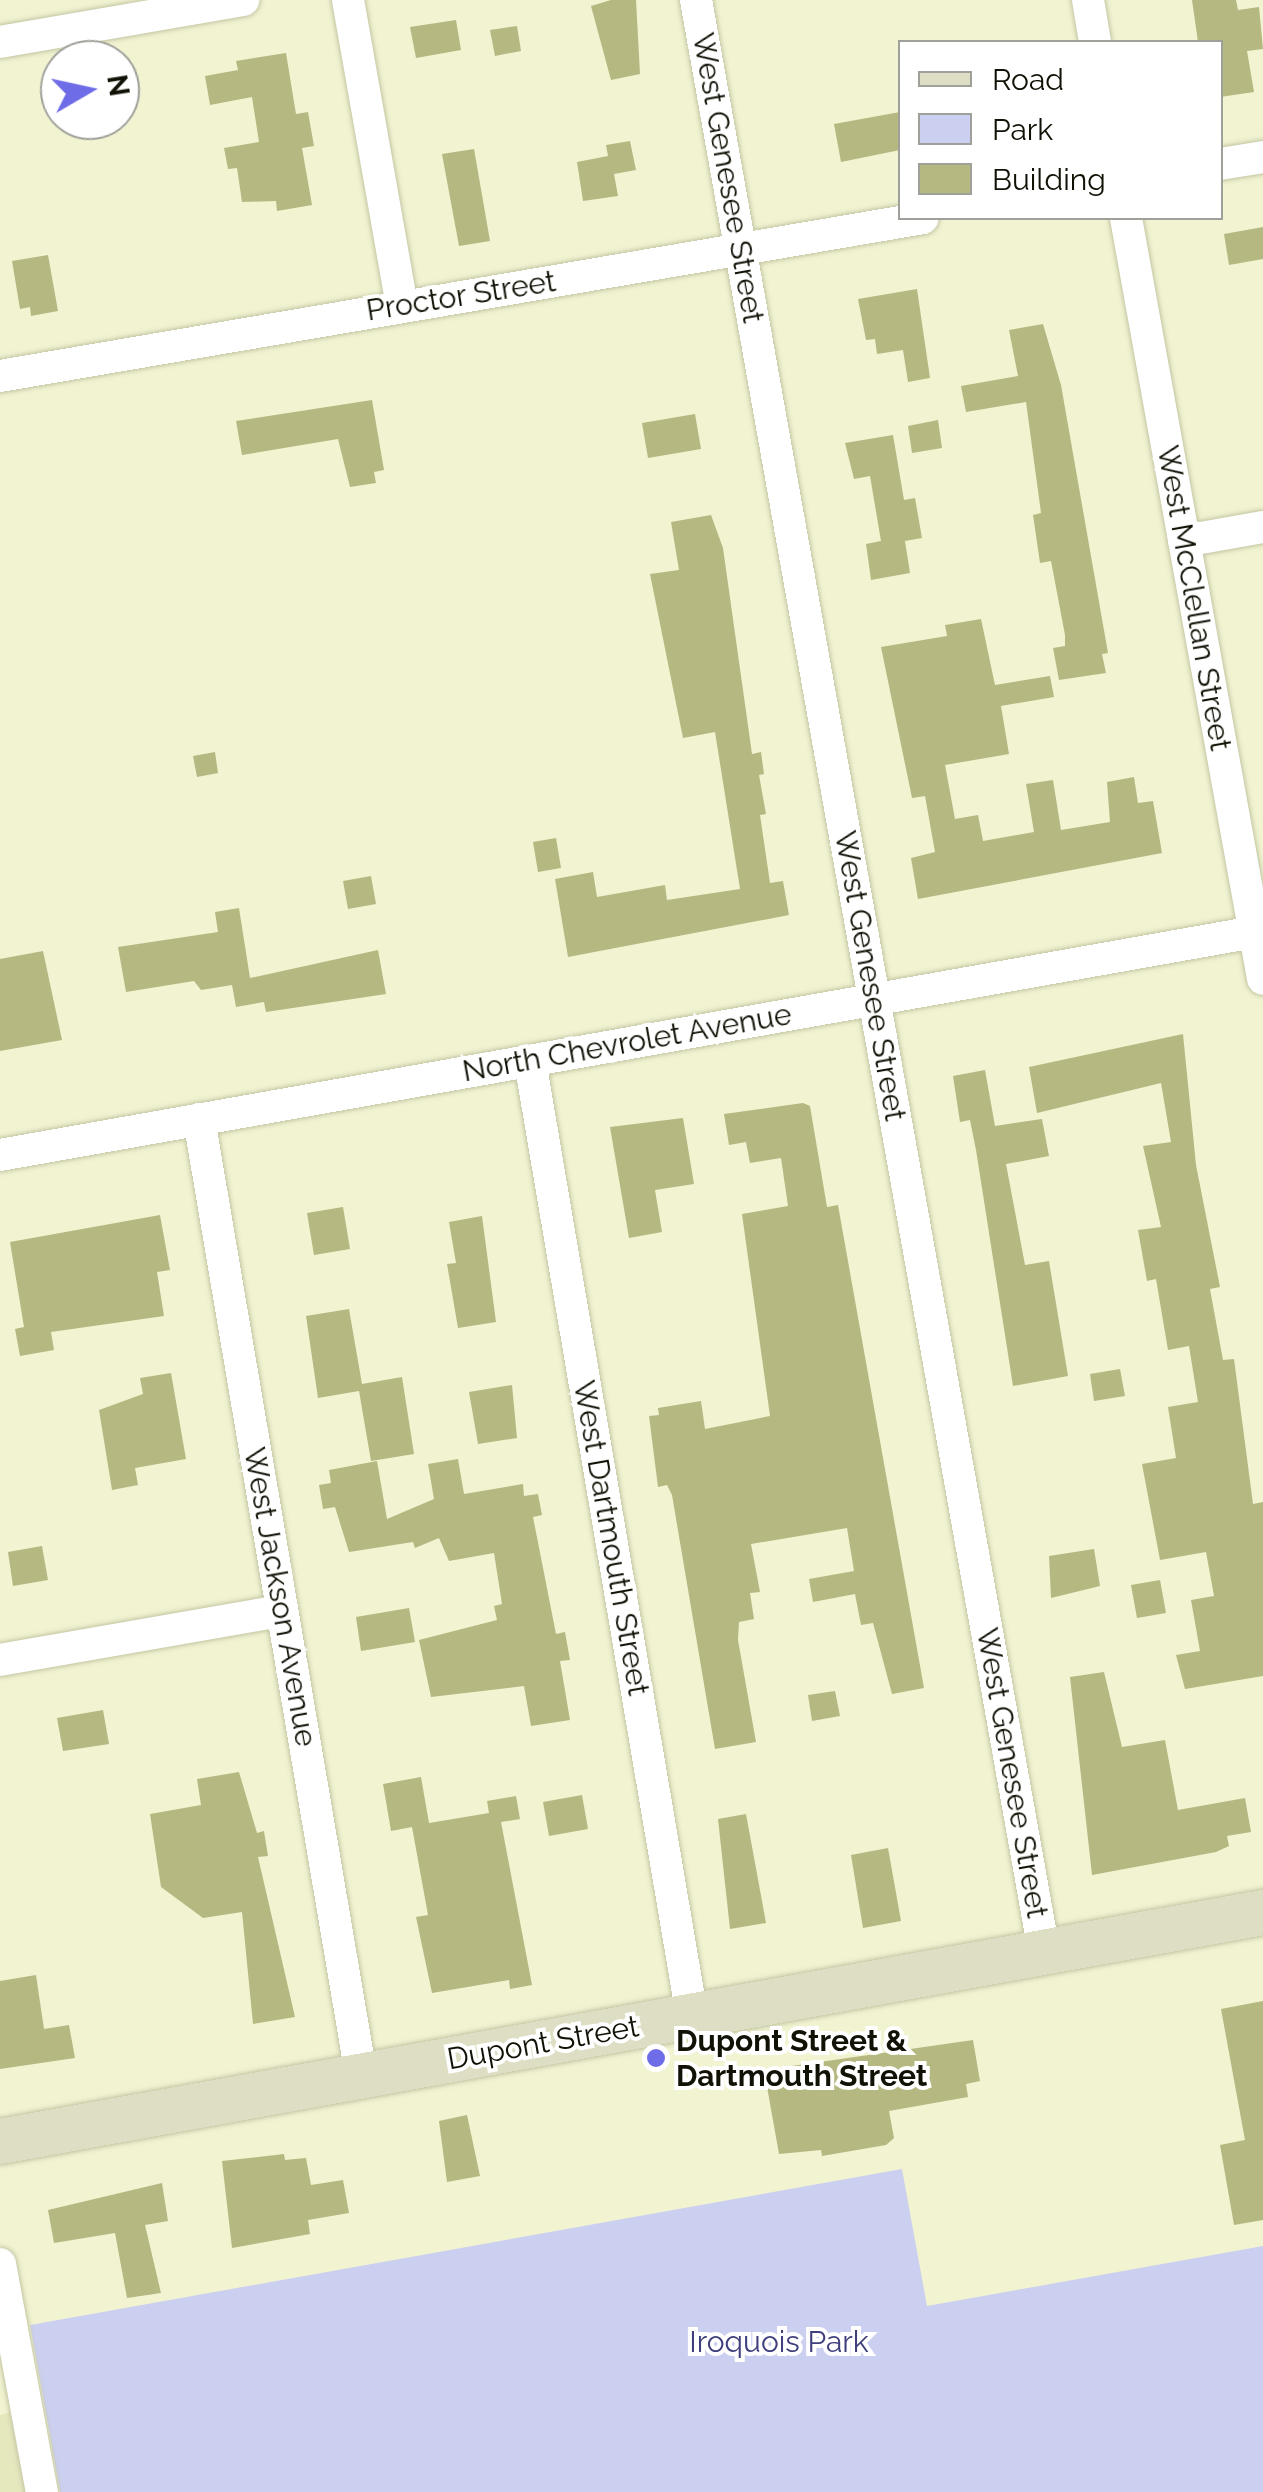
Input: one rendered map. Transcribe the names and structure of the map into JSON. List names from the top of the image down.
{
  "streets": {
    "street": [
      "West Genesee Street",
      "Proctor Street",
      "West McClellan Street",
      "North Chevrolet Avenue",
      "West Dartmouth Street",
      "West Jackson Avenue",
      "Dupont Street"
    ]
  },
  "crossings": [
    ["West Genesee Street", "Proctor Street"],
    ["West Genesee Street", "North Chevrolet Avenue"],
    ["West Genesee Street", "Dupont Street"],
    ["West McClellan Street", "North Chevrolet Avenue"],
    ["North Chevrolet Avenue", "West Dartmouth Street"],
    ["North Chevrolet Avenue", "West Jackson Avenue"],
    ["West Dartmouth Street", "Dupont Street"],
    ["West Jackson Avenue", "Dupont Street"]
  ],
  "parks": ["Iroquois Park"],
  "places": ["Dupont Street & Dartmouth Street"],
  "legend": ["Road", "Park", "Building"],
  "north": "right"
}
